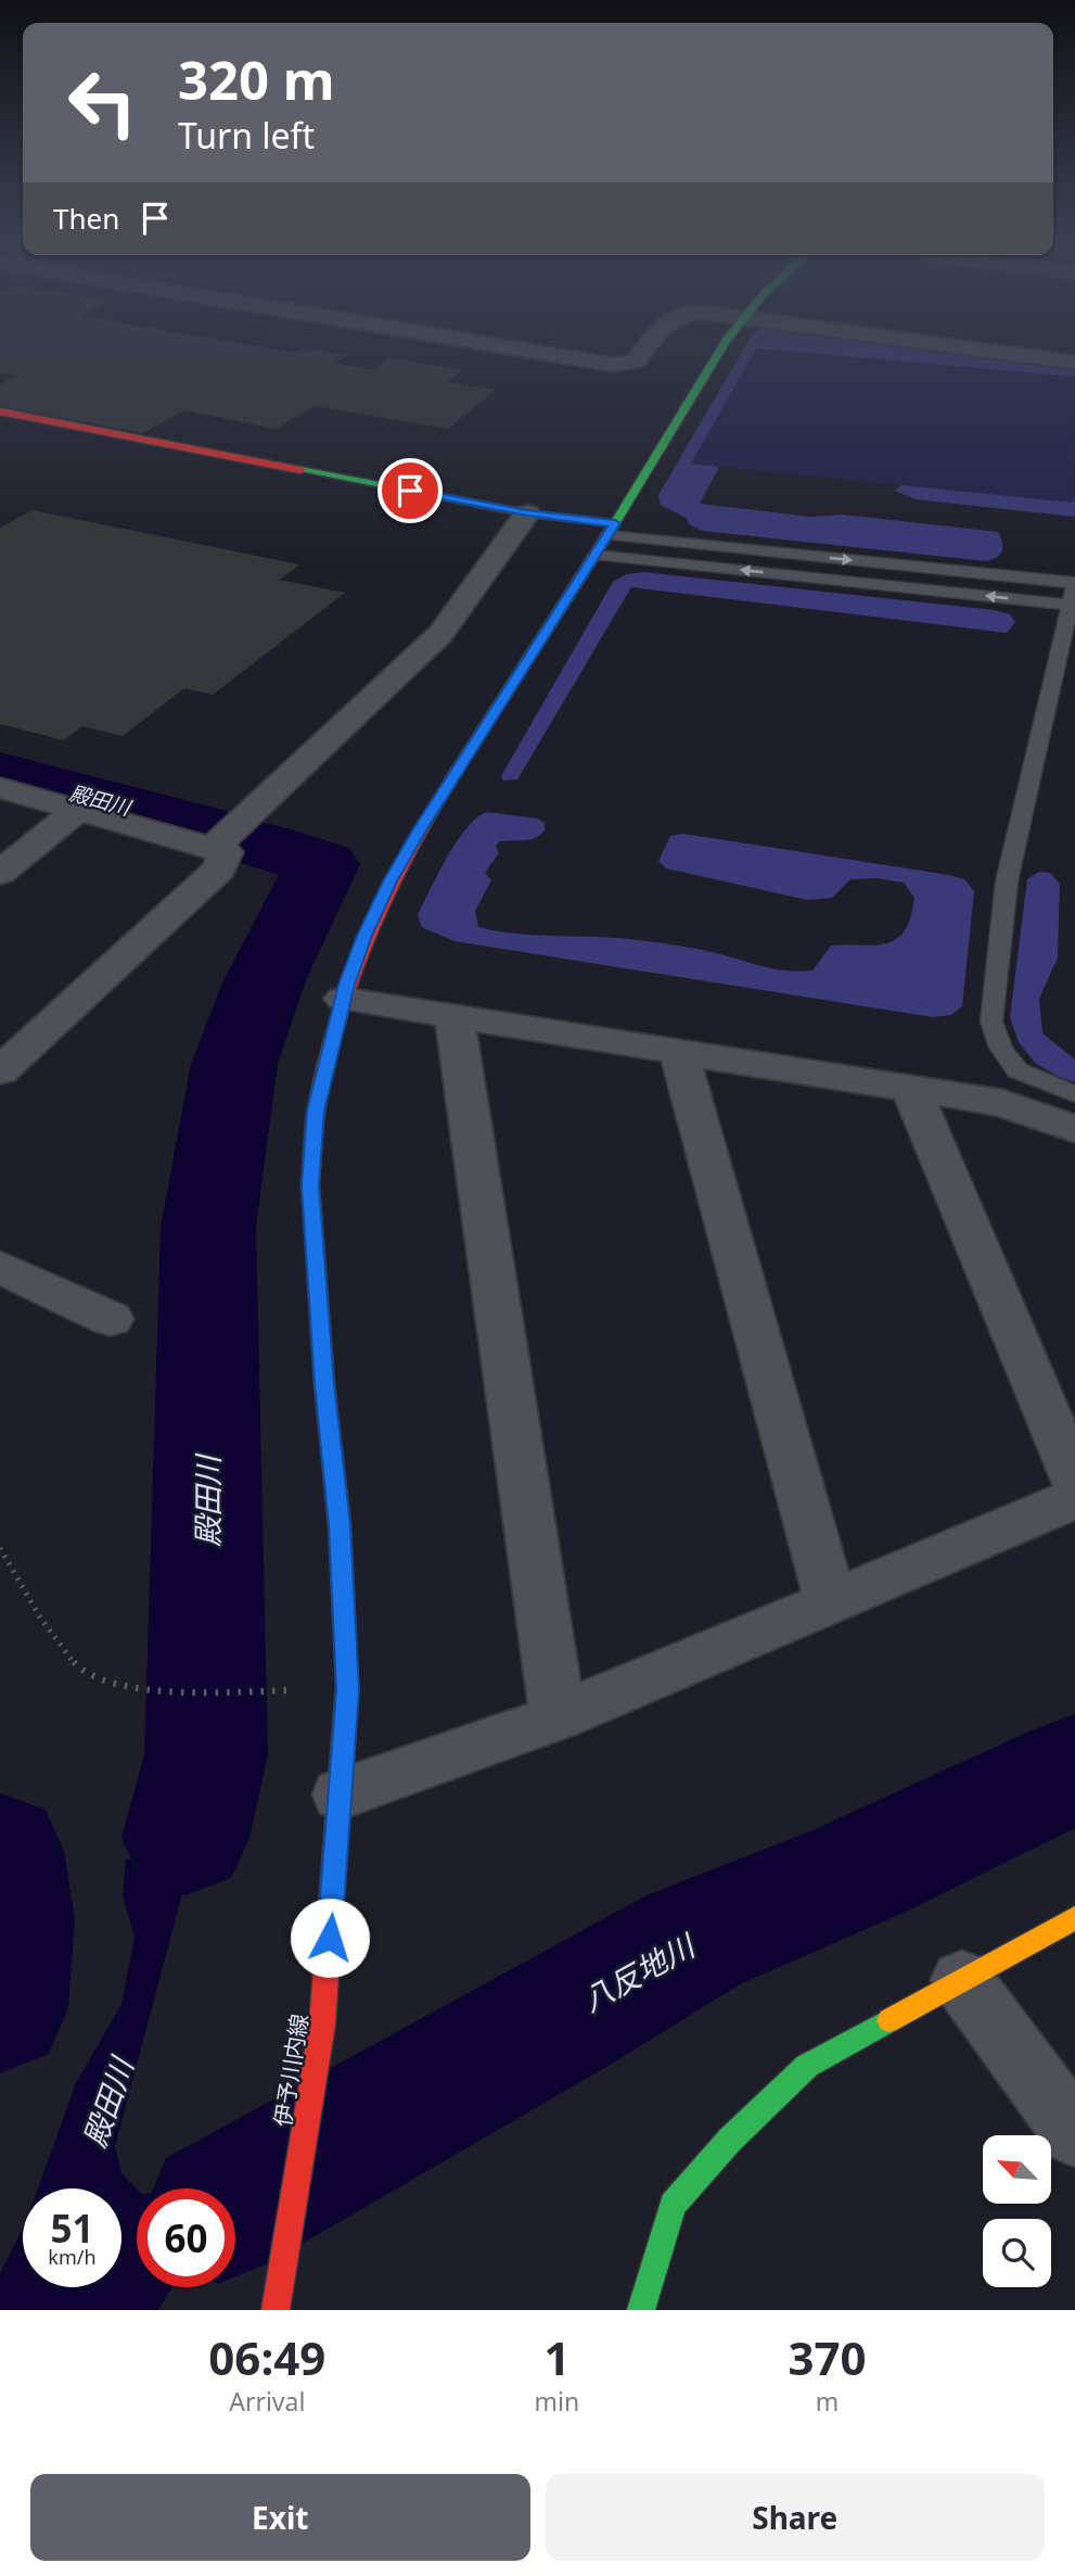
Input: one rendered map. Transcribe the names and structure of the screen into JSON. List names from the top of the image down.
{
  "streets": {
    "main road": ["伊予川内線"]
  },
  "water": ["殿田川", "八反地川"],
  "north": "top left",
  "page": {
    "turn": ["320 m", "Turn left"],
    "then": "Then",
    "speed": "51 km/h",
    "limit": "60",
    "eta": [
      "06:49",
      "Arrival",
      "1",
      "min",
      "370",
      "m"
    ],
    "buttons": ["Exit", "Share"]
  }
}
